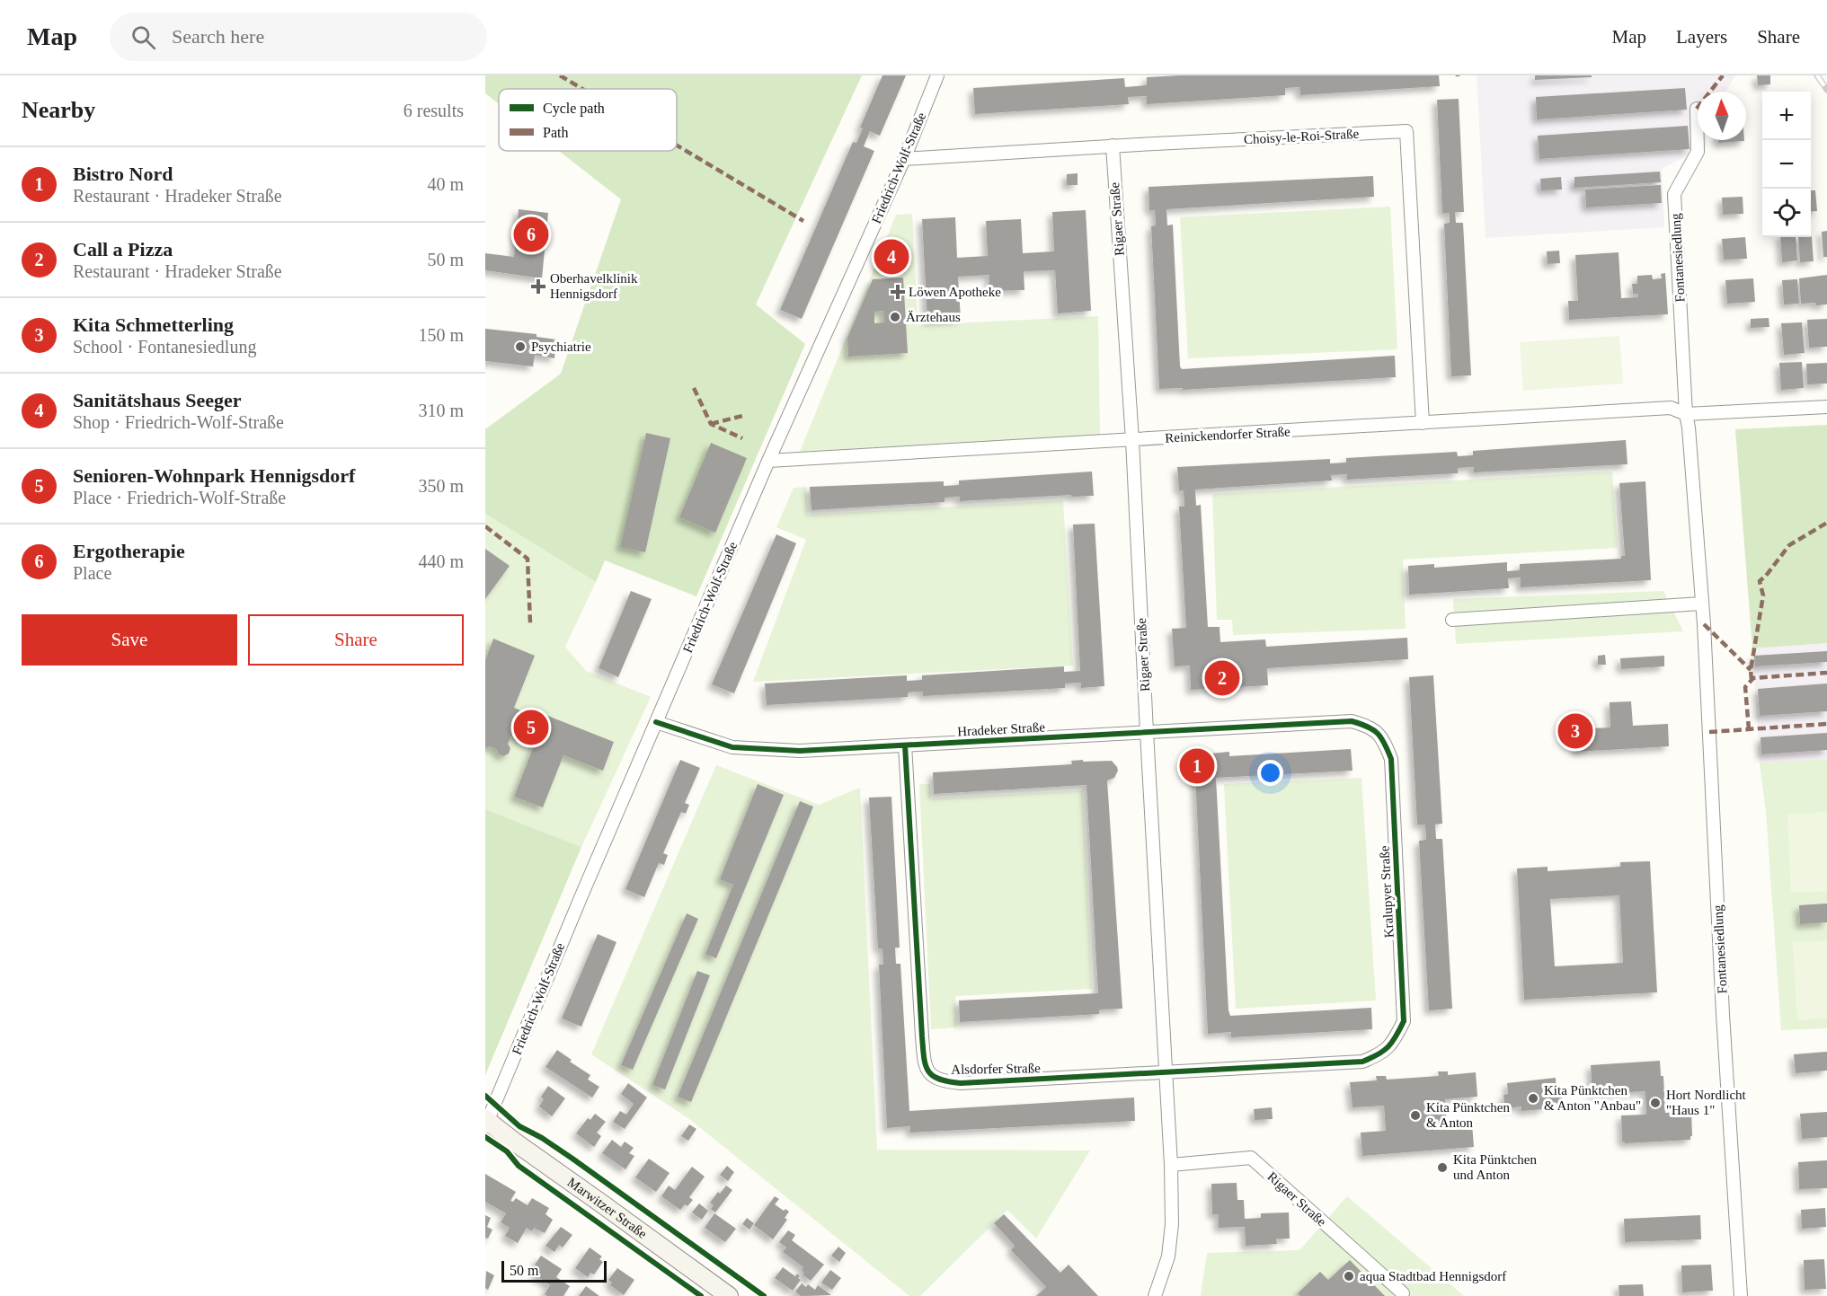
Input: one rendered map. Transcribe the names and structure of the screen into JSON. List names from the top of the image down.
{
  "streets": {
    "main road": ["Marwitzer Straße"],
    "street": [
      "Choisy-le-Roi-Straße",
      "Friedrich-Wolf-Straße",
      "Rigaer Straße",
      "Fontanesiedlung",
      "Reinickendorfer Straße",
      "Hradeker Straße",
      "Kralupyer Straße",
      "Alsdorfer Straße"
    ]
  },
  "crossings": [
    ["Choisy-le-Roi-Straße", "Friedrich-Wolf-Straße"],
    ["Choisy-le-Roi-Straße", "Rigaer Straße"],
    ["Choisy-le-Roi-Straße", "Reinickendorfer Straße"],
    ["Friedrich-Wolf-Straße", "Reinickendorfer Straße"],
    ["Friedrich-Wolf-Straße", "Hradeker Straße"],
    ["Friedrich-Wolf-Straße", "Marwitzer Straße"],
    ["Rigaer Straße", "Reinickendorfer Straße"],
    ["Rigaer Straße", "Hradeker Straße"],
    ["Rigaer Straße", "Alsdorfer Straße"],
    ["Fontanesiedlung", "Reinickendorfer Straße"],
    ["Hradeker Straße", "Kralupyer Straße"],
    ["Hradeker Straße", "Alsdorfer Straße"],
    ["Kralupyer Straße", "Alsdorfer Straße"]
  ],
  "places": {
    "health": ["Oberhavelklinik Hennigsdorf", "Löwen Apotheke"],
    "other": [
      "Ärztehaus",
      "Psychiatrie",
      "Kita Pünktchen & Anton \"Anbau\"",
      "Hort Nordlicht \"Haus 1\"",
      "Kita Pünktchen & Anton",
      "Kita Pünktchen und Anton",
      "aqua Stadtbad Hennigsdorf"
    ]
  },
  "legend": ["Cycle path", "Path"],
  "scale_bar": "50 m",
  "north": "top",
  "page": {
    "header": "Map",
    "search": "Search here",
    "nav": ["Map", "Layers", "Share"],
    "heading": ["Nearby", "6 results"],
    "map_buttons": ["+", "−"],
    "list": [
      {
        "mark": "1",
        "name": "Bistro Nord",
        "note": "Restaurant · Hradeker Straße",
        "value": "40 m"
      },
      {
        "mark": "2",
        "name": "Call a Pizza",
        "note": "Restaurant · Hradeker Straße",
        "value": "50 m"
      },
      {
        "mark": "3",
        "name": "Kita Schmetterling",
        "note": "School · Fontanesiedlung",
        "value": "150 m"
      },
      {
        "mark": "4",
        "name": "Sanitätshaus Seeger",
        "note": "Shop · Friedrich-Wolf-Straße",
        "value": "310 m"
      },
      {
        "mark": "5",
        "name": "Senioren-Wohnpark Hennigsdorf",
        "note": "Place · Friedrich-Wolf-Straße",
        "value": "350 m"
      },
      {
        "mark": "6",
        "name": "Ergotherapie",
        "note": "Place",
        "value": "440 m"
      }
    ],
    "pins": [
      "6",
      "4",
      "2",
      "5",
      "3",
      "1"
    ],
    "buttons": ["Save", "Share"],
    "scale": "50 m"
  }
}
